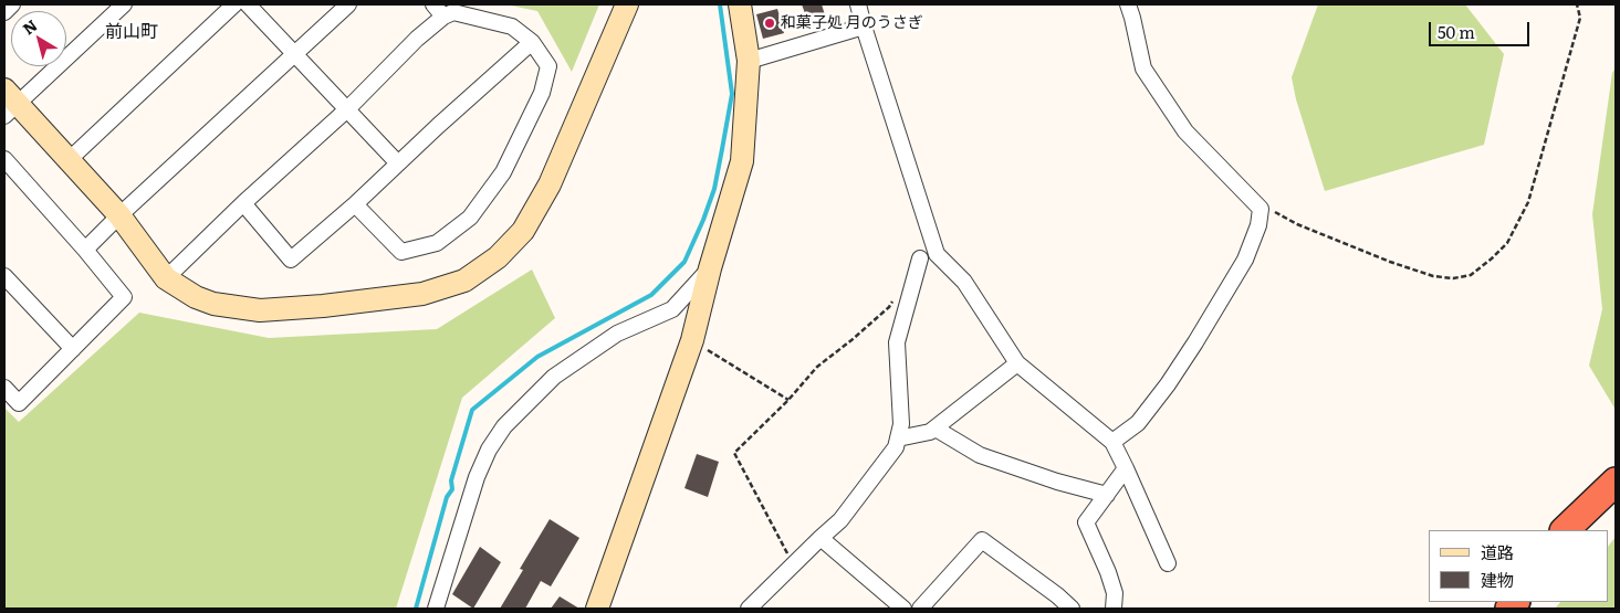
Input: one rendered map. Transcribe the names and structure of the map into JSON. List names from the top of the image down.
{
  "districts": ["前山町"],
  "places": ["和菓子処 月のうさぎ"],
  "legend": ["道路", "建物"],
  "scale_bar": "50 m",
  "north": "top left"
}
